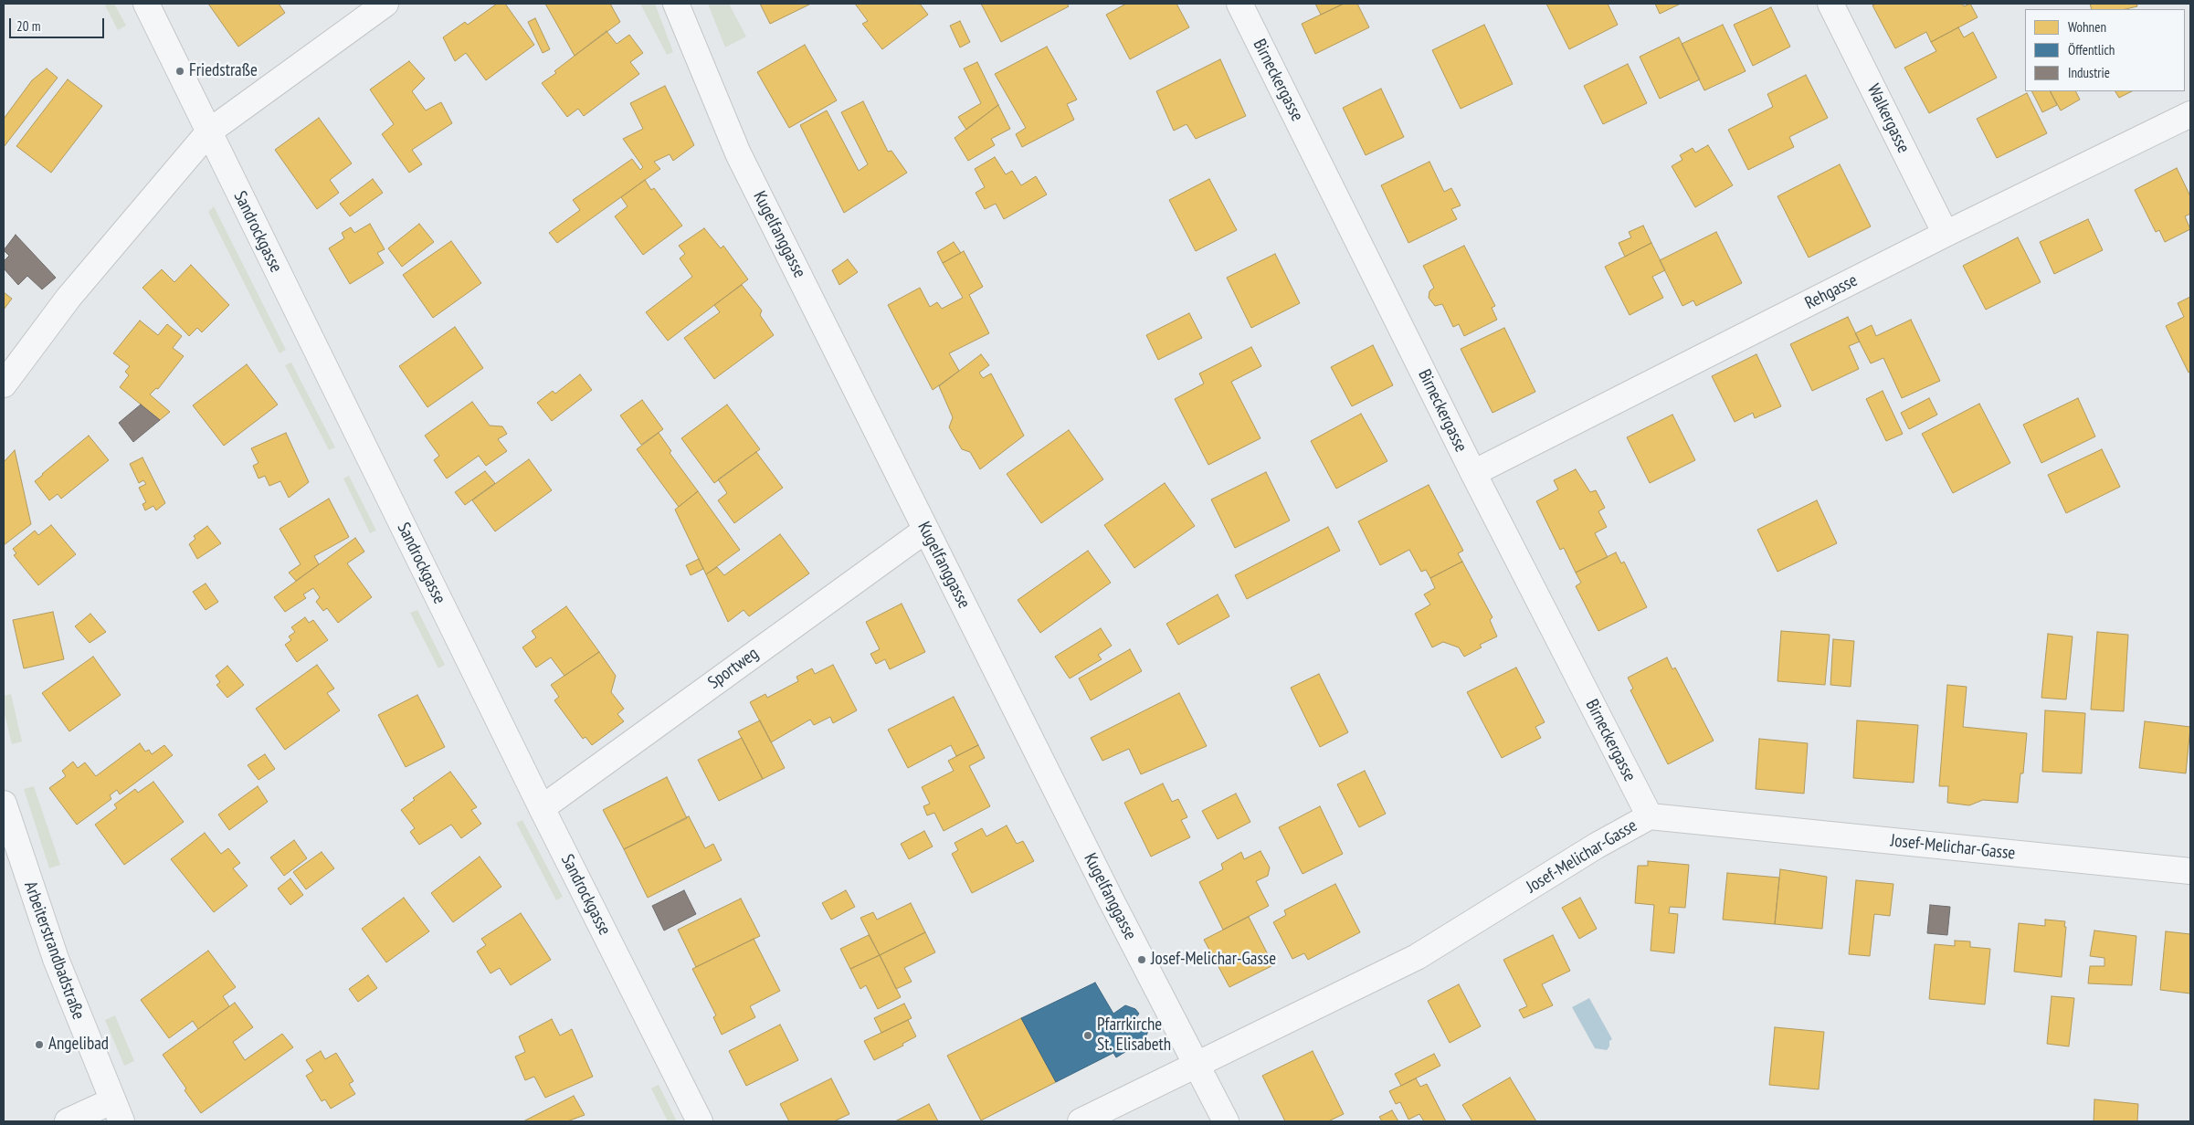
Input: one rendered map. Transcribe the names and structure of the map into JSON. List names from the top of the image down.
{
  "streets": {
    "street": [
      "Birneckergasse",
      "Walkergasse",
      "Sandrockgasse",
      "Kugelfanggasse",
      "Rehgasse",
      "Sportweg",
      "Josef-Melichar-Gasse",
      "Arbeiterstrandbadstraße"
    ]
  },
  "crossings": [
    ["Birneckergasse", "Rehgasse"],
    ["Birneckergasse", "Josef-Melichar-Gasse"],
    ["Walkergasse", "Rehgasse"],
    ["Sandrockgasse", "Sportweg"],
    ["Kugelfanggasse", "Sportweg"],
    ["Kugelfanggasse", "Josef-Melichar-Gasse"]
  ],
  "places": [
    "Friedstraße",
    "Josef-Melichar-Gasse",
    "Pfarrkirche St. Elisabeth",
    "Angelibad"
  ],
  "legend": ["Wohnen", "Öffentlich", "Industrie"],
  "scale_bar": "20 m"
}
